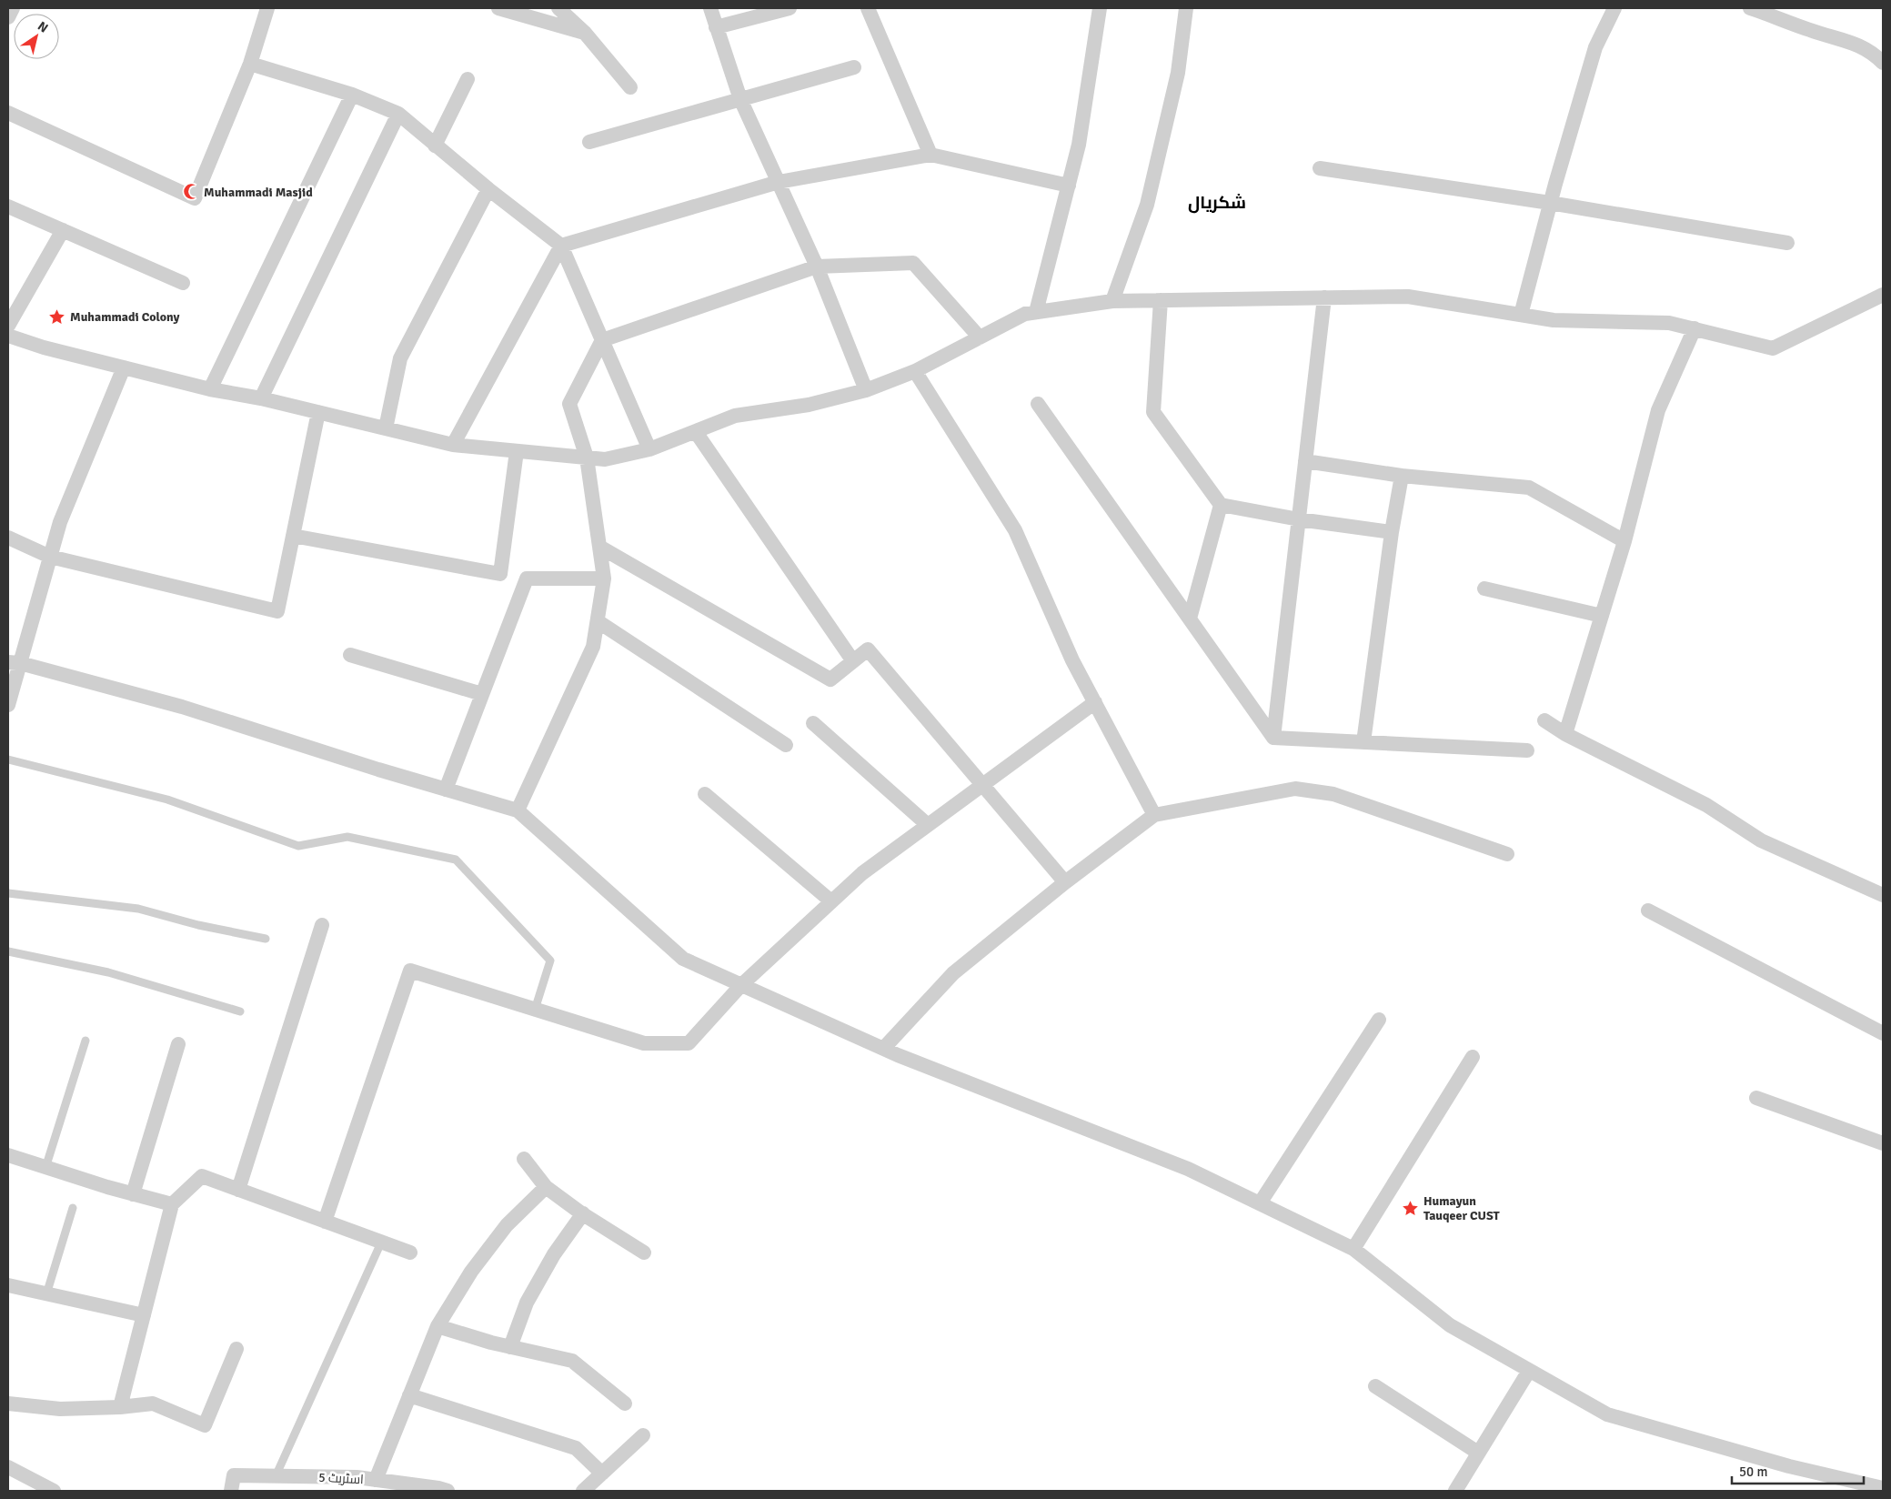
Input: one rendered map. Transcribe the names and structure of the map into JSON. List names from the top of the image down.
{
  "streets": {
    "street": ["اسٹریٹ 5"]
  },
  "districts": ["شکریال"],
  "places": {
    "mosque": ["Muhammadi Masjid"],
    "place": ["Muhammadi Colony", "Humayun Tauqeer CUST"]
  },
  "scale_bar": "50 m",
  "north": "top right"
}
